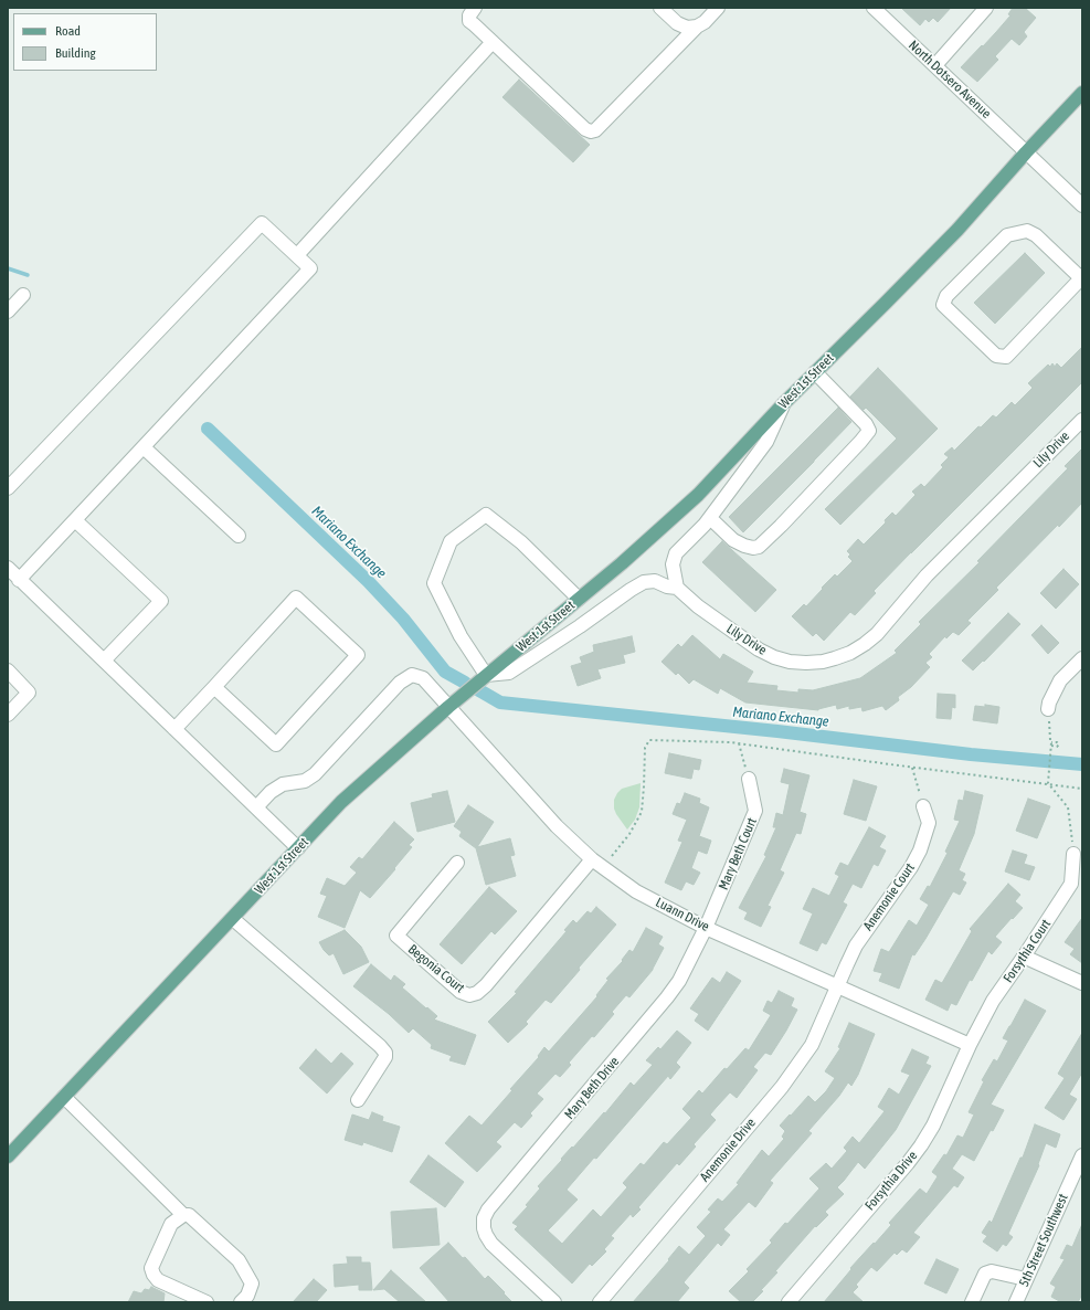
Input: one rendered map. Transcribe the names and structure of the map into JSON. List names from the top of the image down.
{
  "streets": {
    "main road": ["West 1st Street"],
    "street": [
      "North Dotsero Avenue",
      "Lily Drive",
      "Mary Beth Court",
      "Anemonie Court",
      "Luann Drive",
      "Forsythia Court",
      "Begonia Court",
      "Mary Beth Drive",
      "Anemonie Drive",
      "Forsythia Drive",
      "5th Street Southwest"
    ]
  },
  "crossings": [
    ["North Dotsero Avenue", "West 1st Street"],
    ["West 1st Street", "Luann Drive"],
    ["Mary Beth Court", "Luann Drive"],
    ["Mary Beth Court", "Mary Beth Drive"],
    ["Anemonie Court", "Luann Drive"],
    ["Anemonie Court", "Anemonie Drive"],
    ["Luann Drive", "Forsythia Court"],
    ["Luann Drive", "Begonia Court"],
    ["Luann Drive", "Mary Beth Drive"],
    ["Luann Drive", "Anemonie Drive"],
    ["Luann Drive", "Forsythia Drive"],
    ["Forsythia Court", "Forsythia Drive"]
  ],
  "water": ["Mariano Exchange"],
  "legend": ["Road", "Building"]
}
